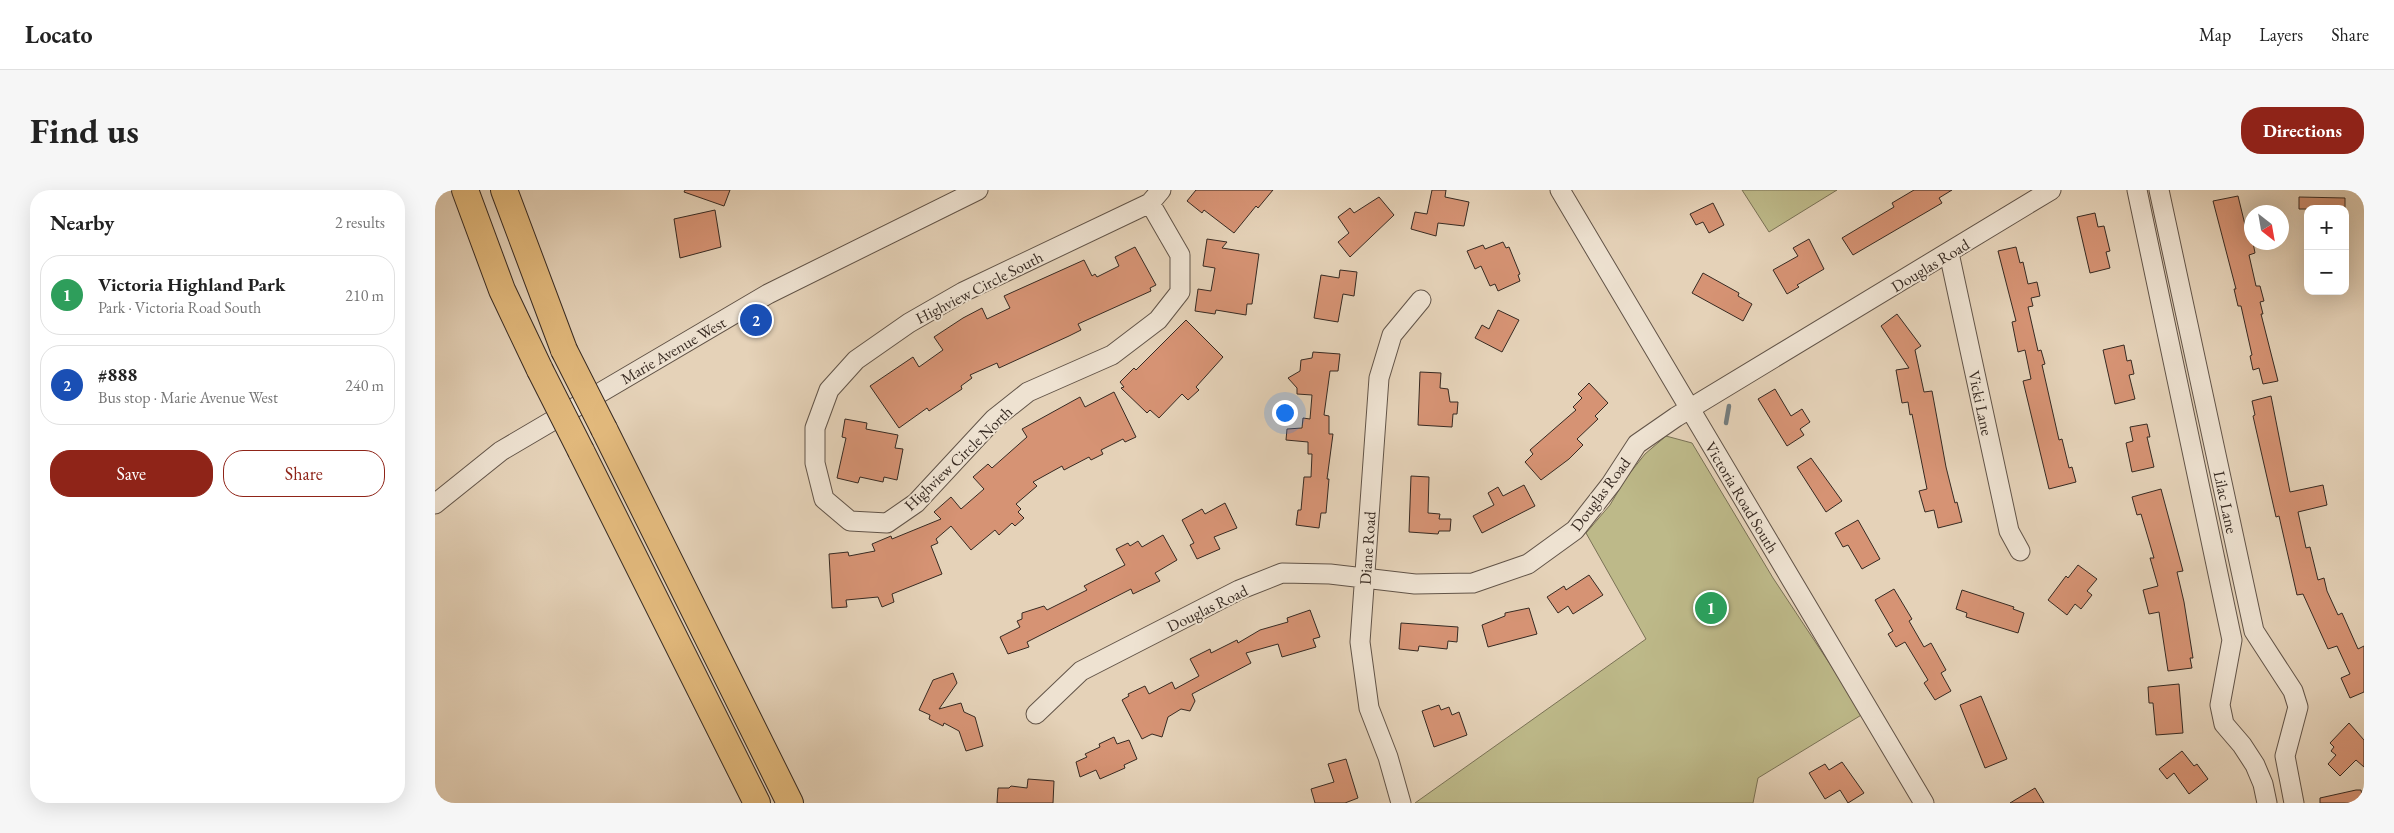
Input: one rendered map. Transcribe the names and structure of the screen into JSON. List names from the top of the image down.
{
  "streets": {
    "street": [
      "Douglas Road",
      "Highview Circle South",
      "Marie Avenue West",
      "Vicki Lane",
      "Highview Circle North",
      "Victoria Road South",
      "Lilac Lane",
      "Diane Road"
    ]
  },
  "crossings": [
    ["Douglas Road", "Vicki Lane"],
    ["Douglas Road", "Victoria Road South"],
    ["Douglas Road", "Diane Road"],
    ["Highview Circle South", "Highview Circle North"]
  ],
  "north": "bottom right",
  "page": {
    "header": "Locato",
    "nav": ["Map", "Layers", "Share"],
    "buttons": [
      "Directions",
      ["Save", "Share"]
    ],
    "title": "Find us",
    "heading": ["Nearby", "2 results"],
    "map_buttons": ["+", "−"],
    "list": [
      {
        "mark": "1",
        "name": "Victoria Highland Park",
        "note": "Park · Victoria Road South",
        "value": "210 m"
      },
      {
        "mark": "2",
        "name": "#888",
        "note": "Bus stop · Marie Avenue West",
        "value": "240 m"
      }
    ],
    "pins": ["2", "1"]
  }
}
